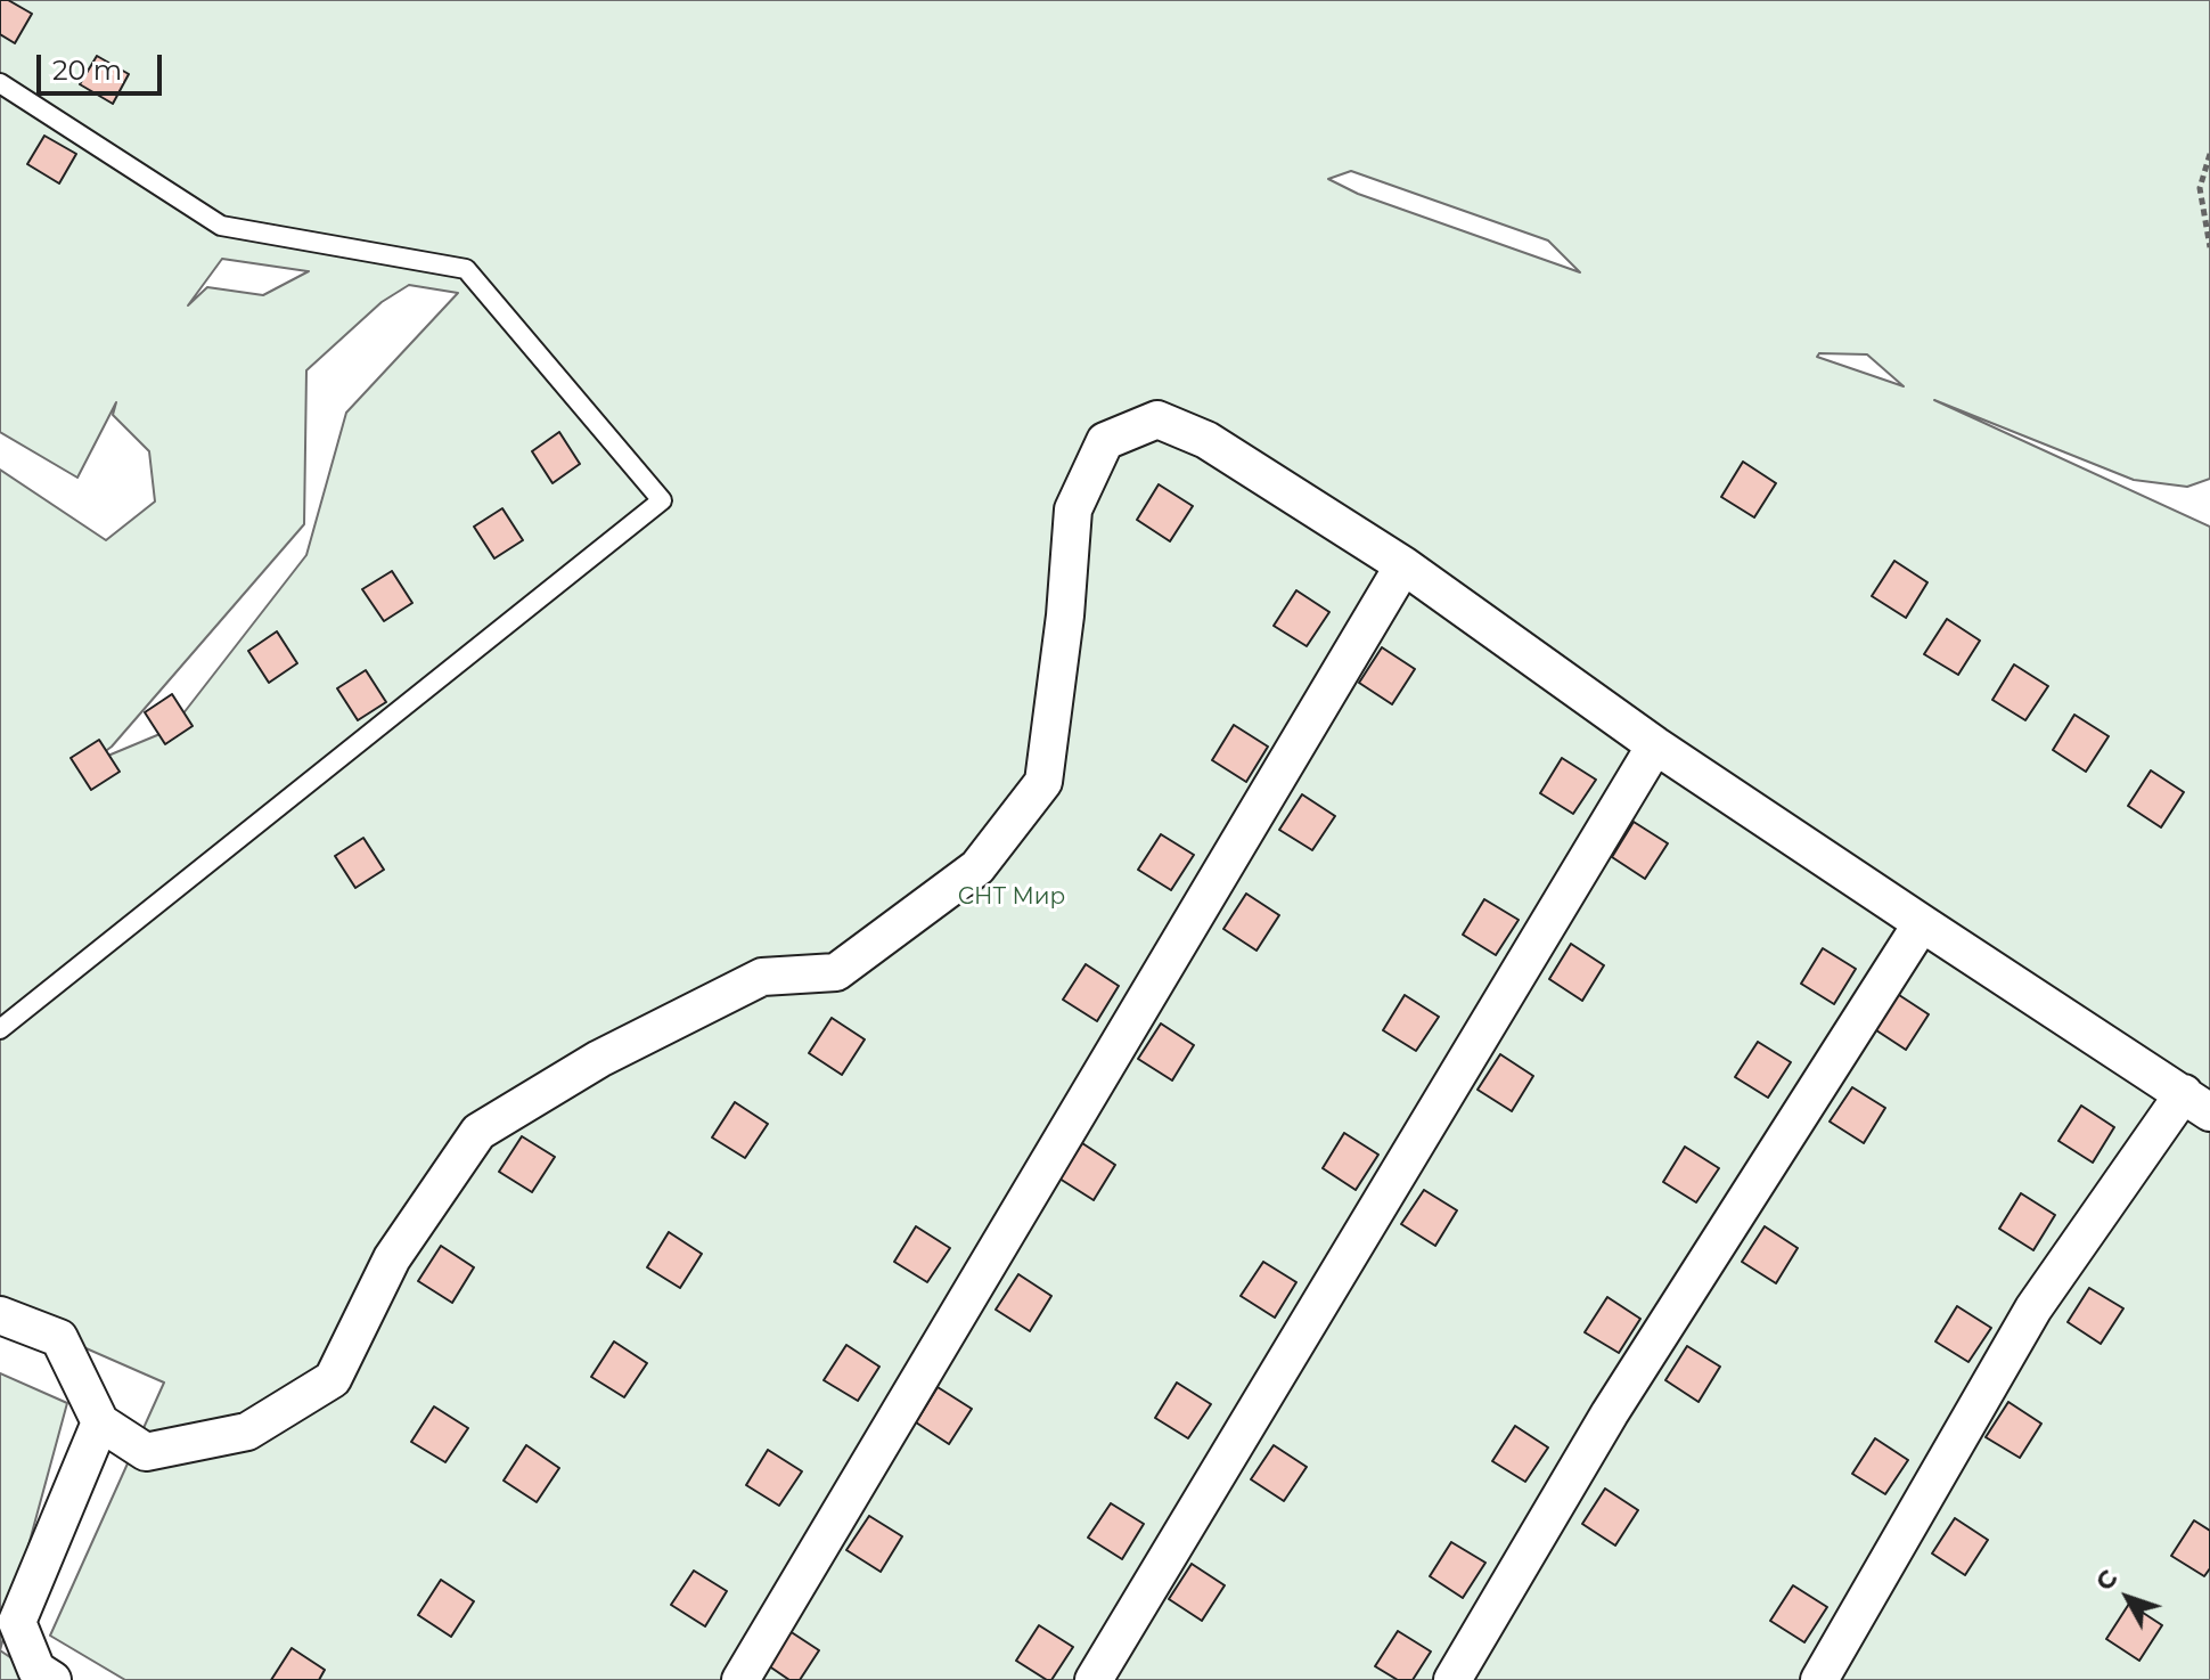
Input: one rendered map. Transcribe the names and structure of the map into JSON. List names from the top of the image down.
{
  "parks": ["СНТ Мир"],
  "scale_bar": "20 m",
  "north": "top left"
}
